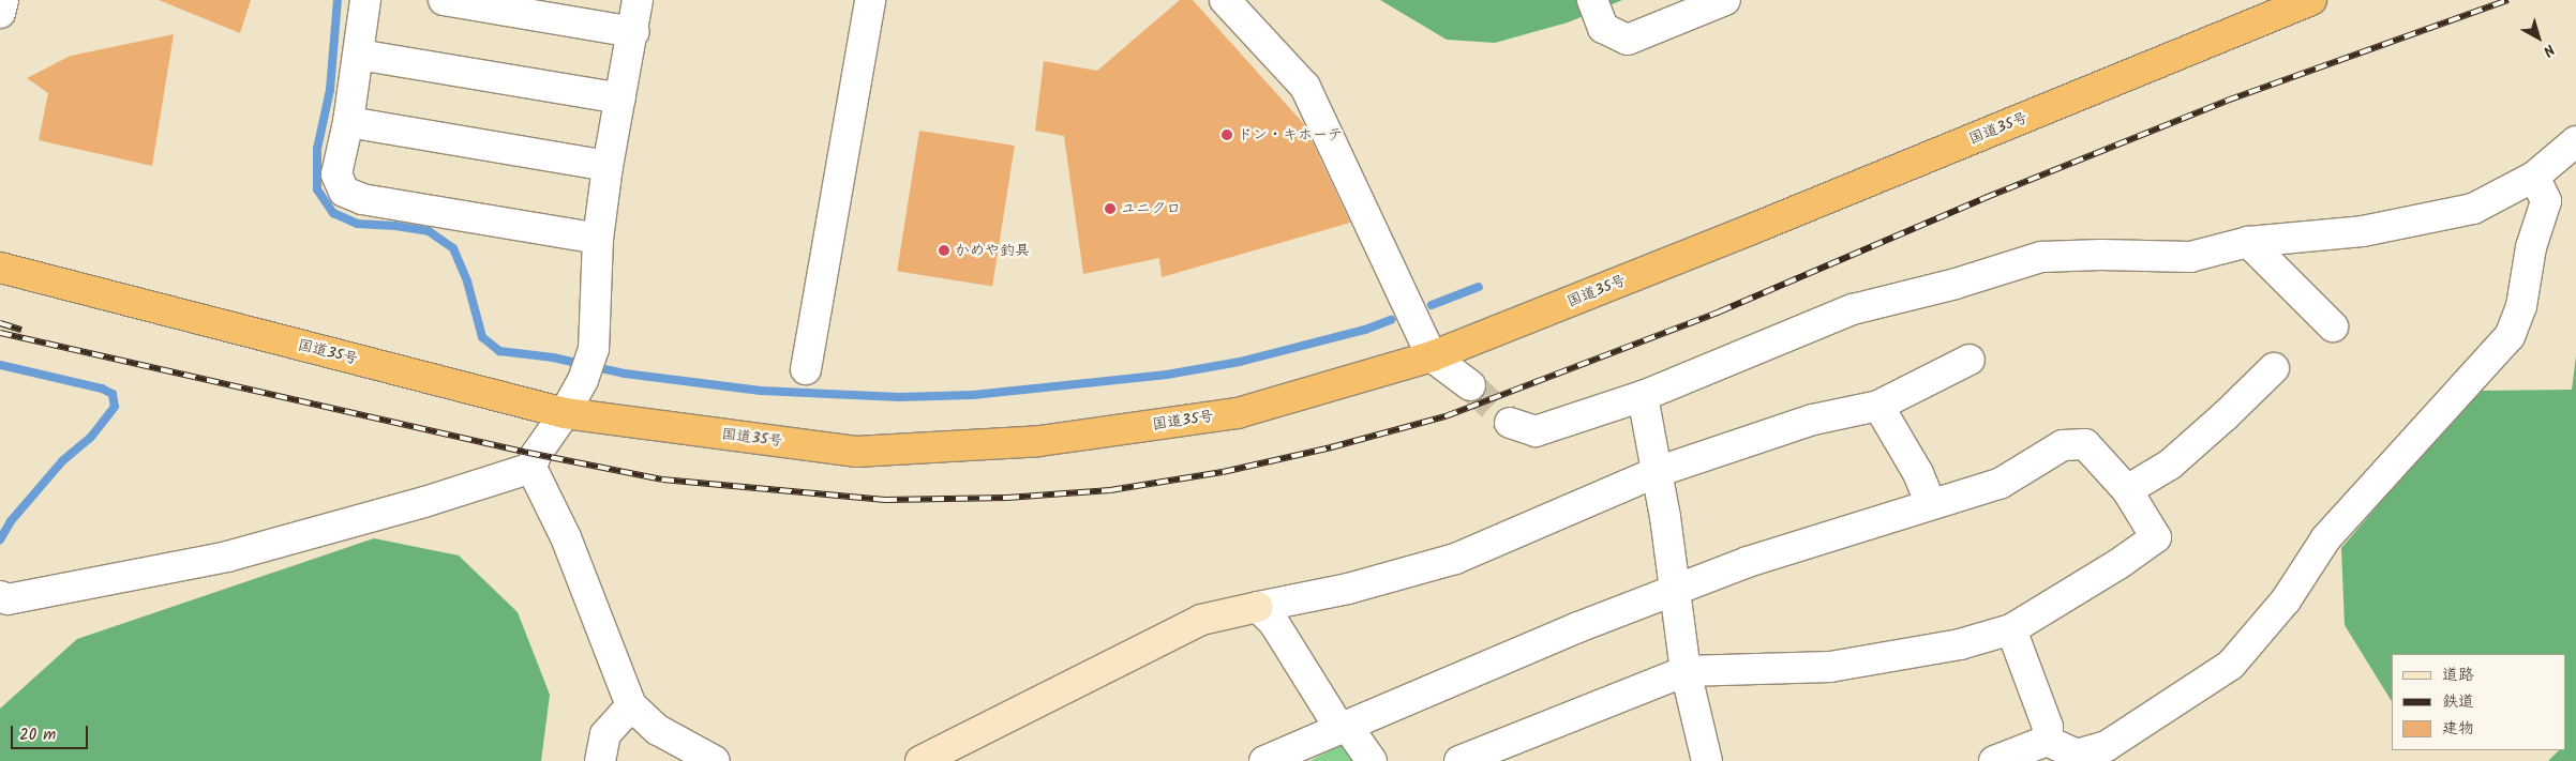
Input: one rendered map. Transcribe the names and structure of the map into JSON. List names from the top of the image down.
{
  "streets": {
    "highway": ["国道35号"]
  },
  "places": ["ドン・キホーテ", "ユニクロ", "かめや釣具"],
  "legend": ["道路", "鉄道", "建物"],
  "scale_bar": "20 m",
  "north": "bottom right"
}
